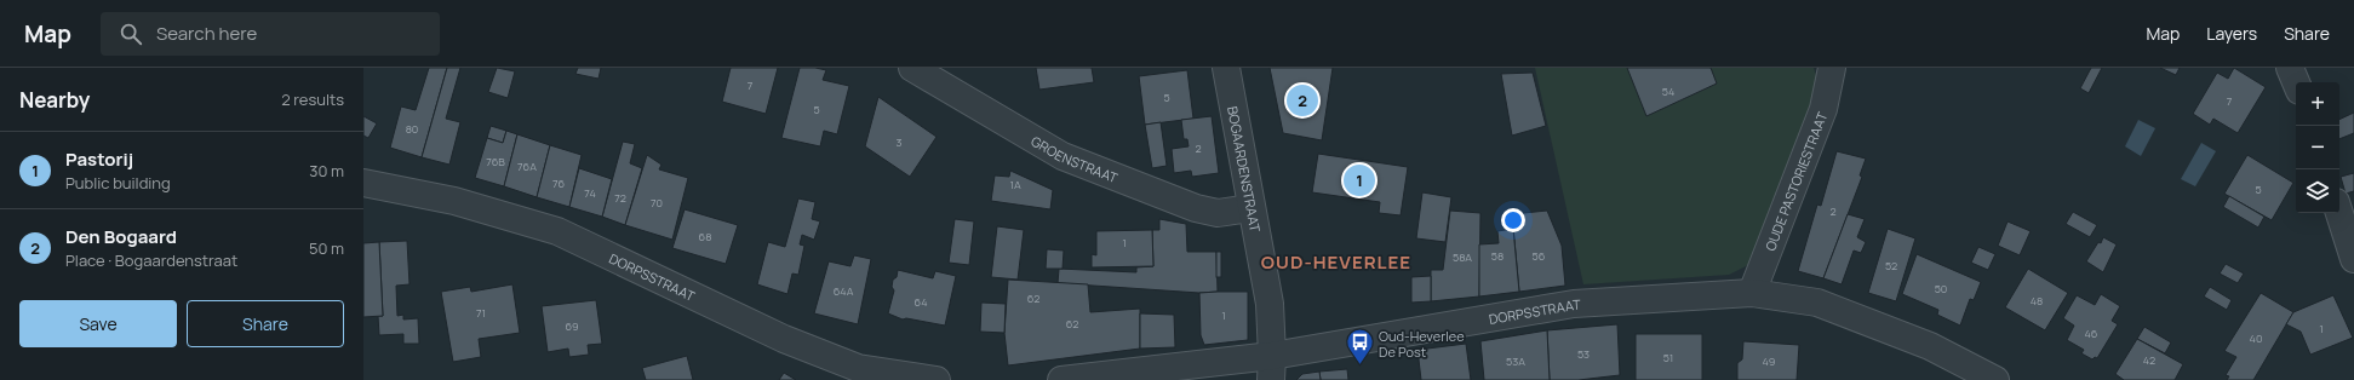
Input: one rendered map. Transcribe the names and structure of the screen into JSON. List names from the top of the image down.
{
  "streets": {
    "street": [
      "GROENSTRAAT",
      "BOGAARDENSTRAAT",
      "OUDE PASTORIESTRAAT",
      "DORPSSTRAAT"
    ]
  },
  "crossings": [
    ["GROENSTRAAT", "BOGAARDENSTRAAT"],
    ["BOGAARDENSTRAAT", "DORPSSTRAAT"],
    ["OUDE PASTORIESTRAAT", "DORPSSTRAAT"]
  ],
  "districts": ["OUD-HEVERLEE"],
  "places": {
    "bus stop": ["Oud-Heverlee De Post"]
  },
  "house_numbers": [
    "7",
    "54",
    "5",
    "7",
    "5",
    "80",
    "3",
    "2",
    "76B",
    "76A",
    "76",
    "1A",
    "5",
    "74",
    "72",
    "70",
    "2",
    "68",
    "1",
    "58",
    "56",
    "58A",
    "52",
    "50",
    "64A",
    "62",
    "48",
    "64",
    "71",
    "1",
    "62",
    "69",
    "1",
    "46",
    "40",
    "53",
    "51",
    "42",
    "53A",
    "49"
  ],
  "page": {
    "header": "Map",
    "search": "Search here",
    "nav": ["Map", "Layers", "Share"],
    "heading": ["Nearby", "2 results"],
    "map_buttons": ["+", "−"],
    "pins": ["2", "1"],
    "list": [
      {
        "mark": "1",
        "name": "Pastorij",
        "note": "Public building",
        "value": "30 m"
      },
      {
        "mark": "2",
        "name": "Den Bogaard",
        "note": "Place · Bogaardenstraat",
        "value": "50 m"
      }
    ],
    "buttons": ["Save", "Share"]
  }
}
